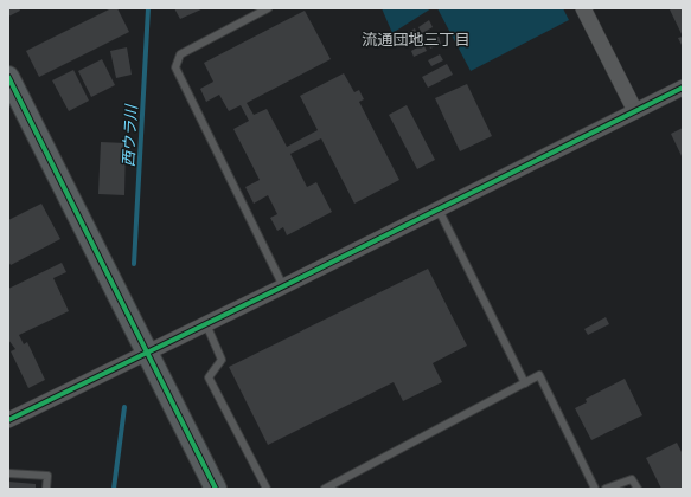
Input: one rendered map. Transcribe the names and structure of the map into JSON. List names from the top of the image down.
{
  "districts": ["流通団地三丁目"],
  "water": ["西ウラ川"]
}
